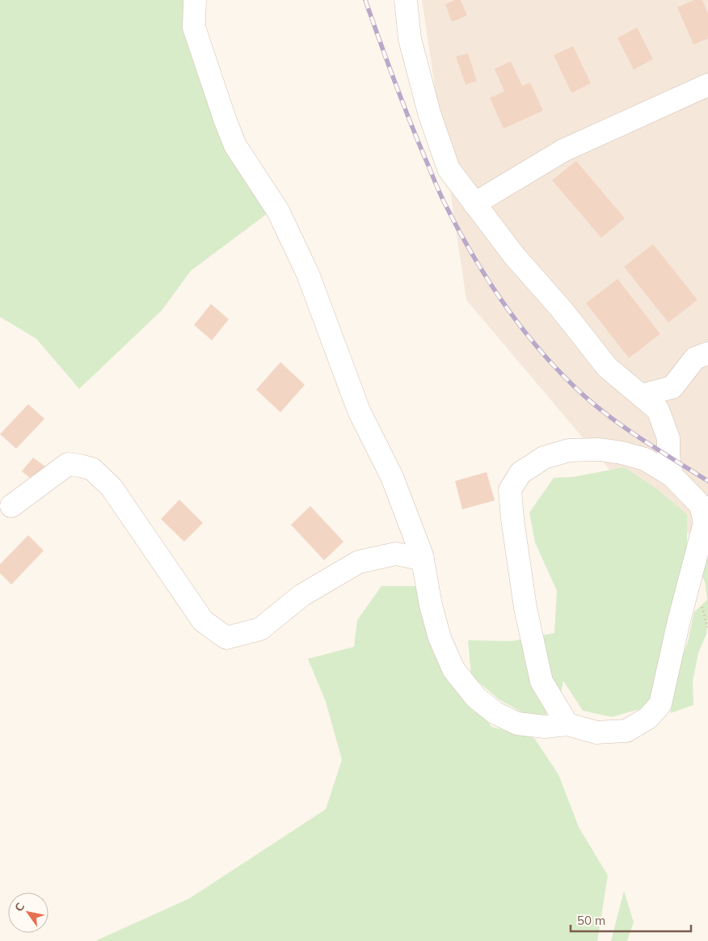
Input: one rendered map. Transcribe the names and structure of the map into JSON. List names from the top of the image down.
{
  "scale_bar": "50 m",
  "north": "top left"
}
